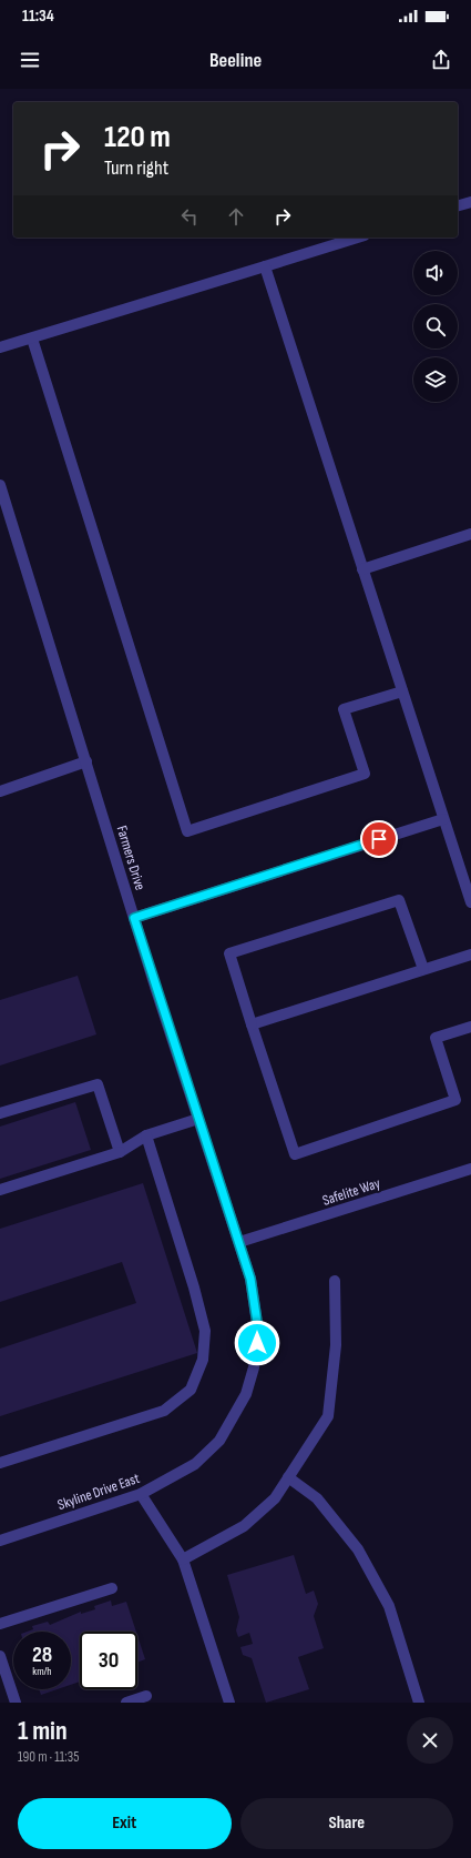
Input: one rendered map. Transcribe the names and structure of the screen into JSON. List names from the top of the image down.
{
  "streets": {
    "street": ["Farmers Drive", "Safelite Way", "Skyline Drive East"]
  },
  "crossings": [
    ["Farmers Drive", "Safelite Way"],
    ["Farmers Drive", "Skyline Drive East"]
  ],
  "page": {
    "status": "11:34",
    "header": "Beeline",
    "turn": ["120 m", "Turn right"],
    "speed": "28 km/h",
    "limit": "30",
    "heading": ["1 min", "190 m · 11:35"],
    "buttons": ["Exit", "Share"]
  }
}
